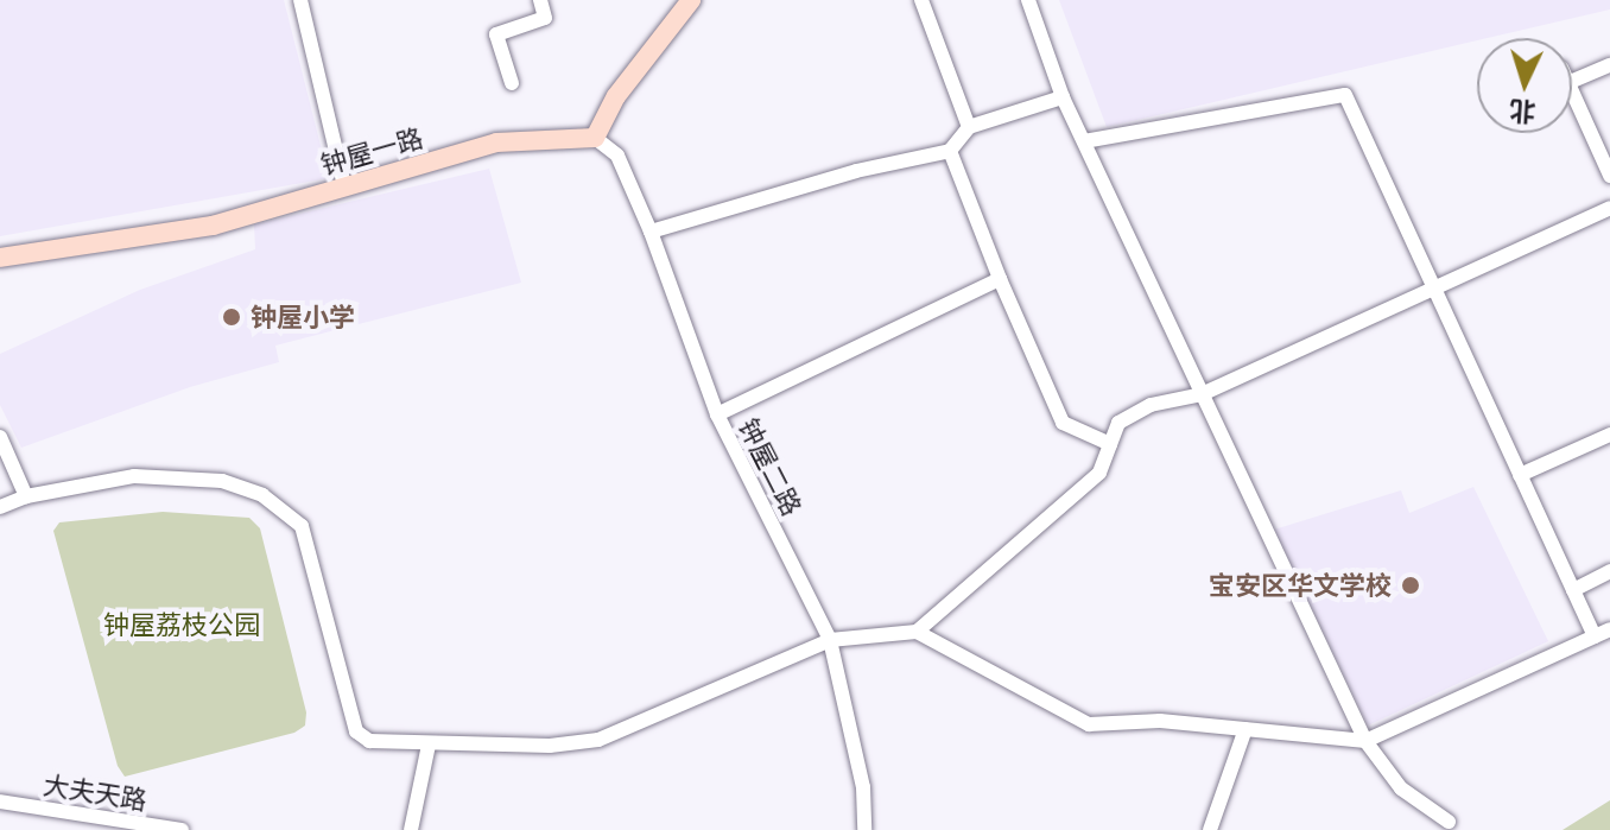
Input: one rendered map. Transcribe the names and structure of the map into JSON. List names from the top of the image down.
{
  "streets": {
    "street": ["钟屋一路", "钟屋二路", "大夫天路"]
  },
  "crossings": [
    ["钟屋一路", "钟屋二路"]
  ],
  "parks": ["钟屋荔枝公园"],
  "places": ["钟屋小学", "宝安区华文学校"],
  "north": "bottom"
}
